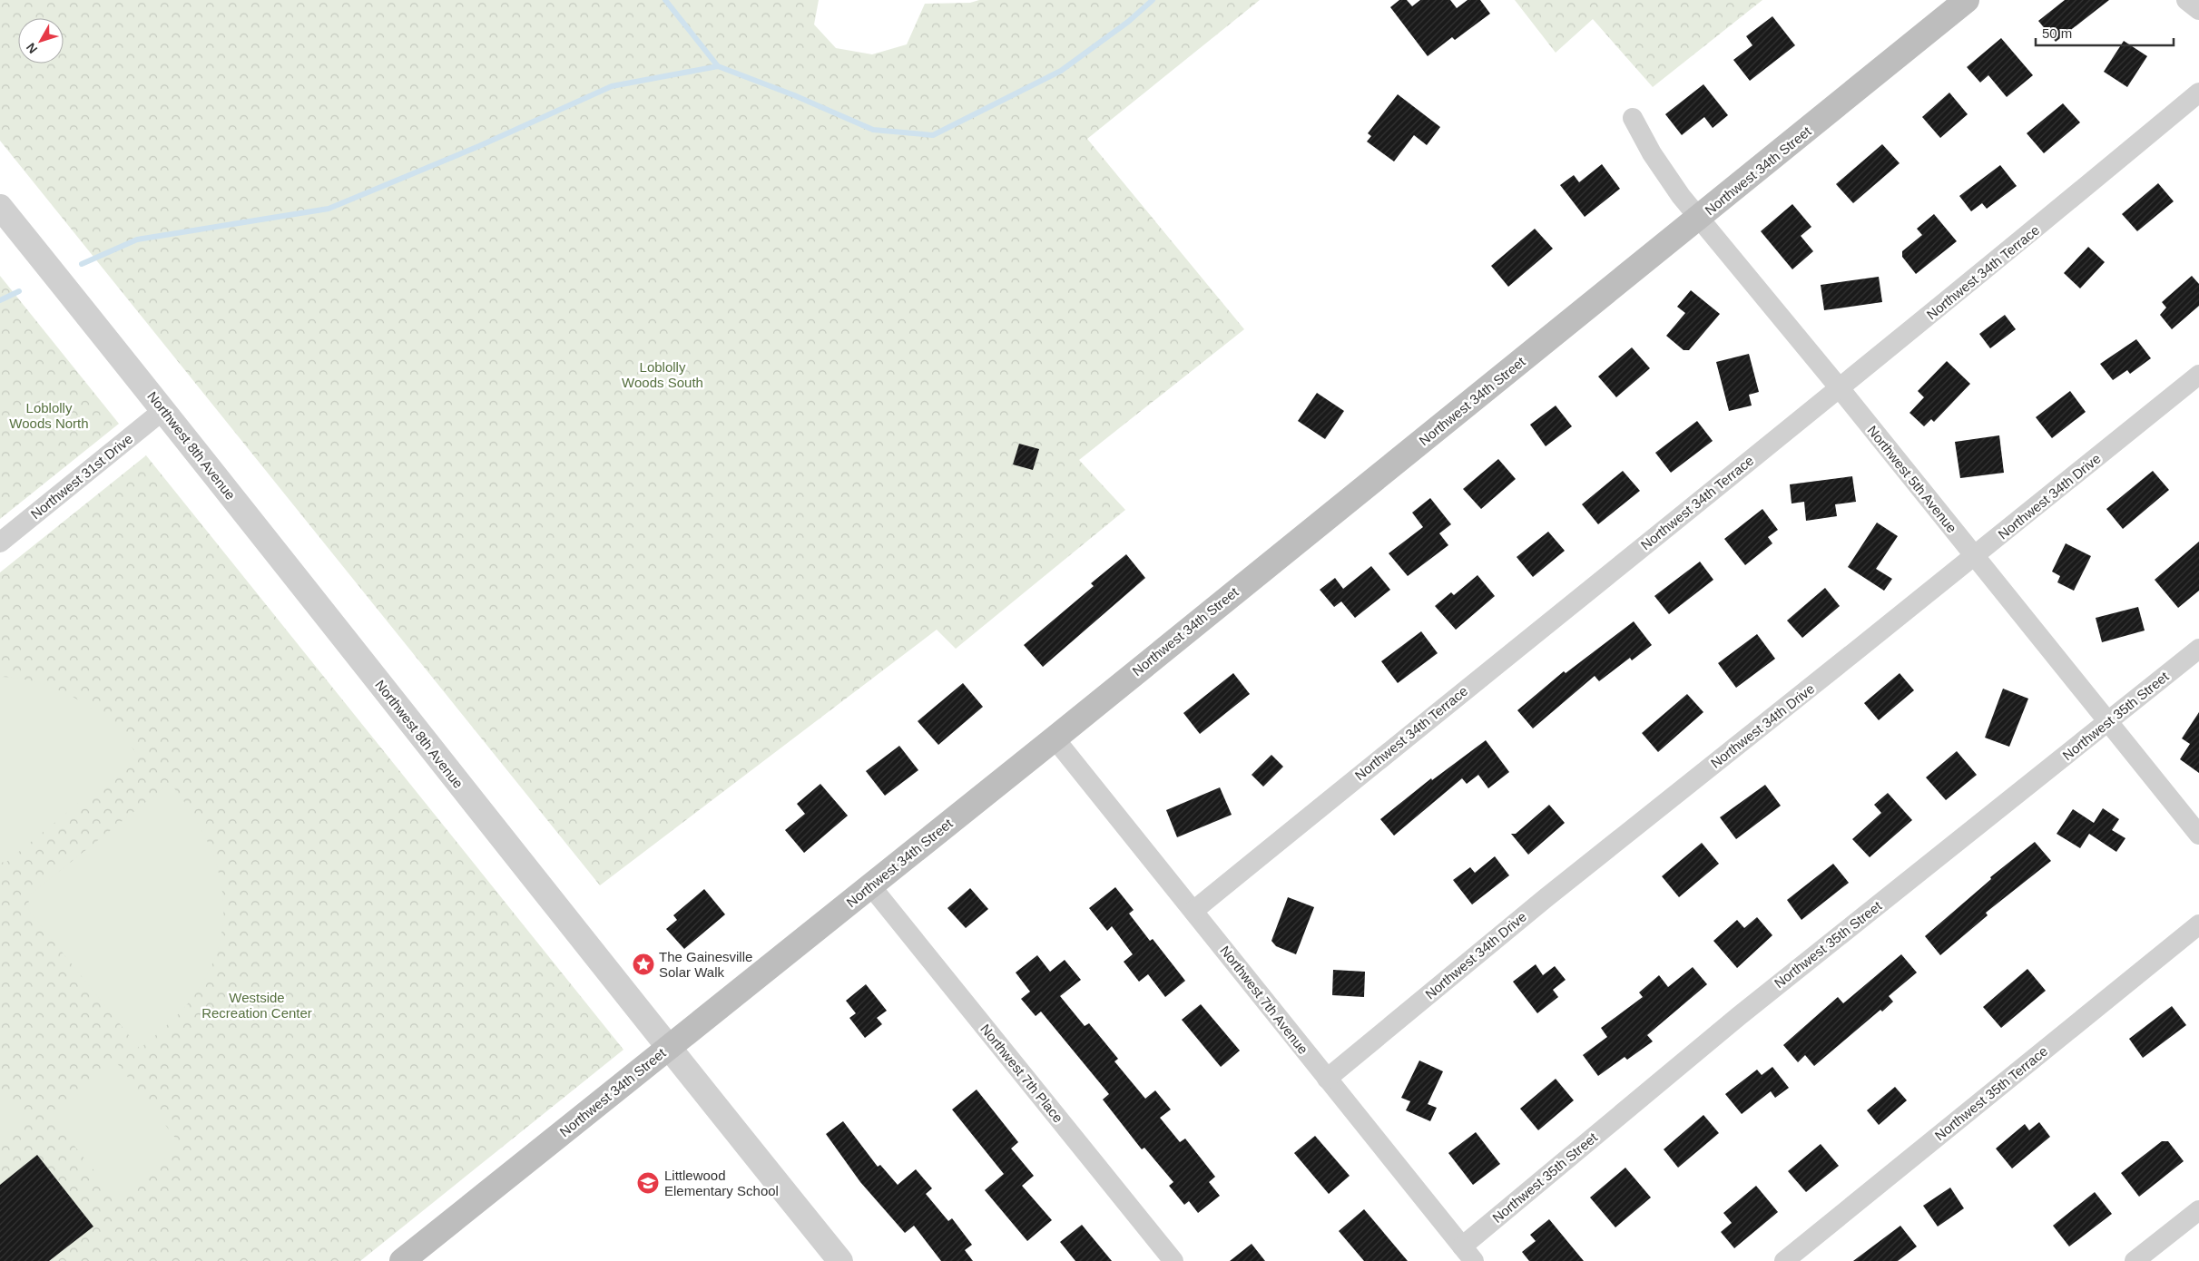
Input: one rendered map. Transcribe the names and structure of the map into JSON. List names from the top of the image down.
{
  "streets": {
    "main road": ["Northwest 34th Street"],
    "street": [
      "Northwest 34th Terrace",
      "Northwest 8th Avenue",
      "Northwest 31st Drive",
      "Northwest 5th Avenue",
      "Northwest 34th Drive",
      "Northwest 35th Street",
      "Northwest 7th Avenue",
      "Northwest 7th Place",
      "Northwest 35th Terrace"
    ]
  },
  "crossings": [
    ["Northwest 34th Street", "Northwest 8th Avenue"],
    ["Northwest 34th Street", "Northwest 5th Avenue"],
    ["Northwest 34th Street", "Northwest 7th Avenue"],
    ["Northwest 34th Street", "Northwest 7th Place"],
    ["Northwest 34th Terrace", "Northwest 5th Avenue"],
    ["Northwest 34th Terrace", "Northwest 7th Avenue"],
    ["Northwest 8th Avenue", "Northwest 31st Drive"],
    ["Northwest 5th Avenue", "Northwest 34th Drive"],
    ["Northwest 5th Avenue", "Northwest 35th Street"],
    ["Northwest 34th Drive", "Northwest 7th Avenue"],
    ["Northwest 35th Street", "Northwest 7th Avenue"]
  ],
  "parks": ["Loblolly Woods South", "Loblolly Woods North", "Westside Recreation Center"],
  "places": {
    "place": ["The Gainesville Solar Walk"],
    "school or university": ["Littlewood Elementary School"]
  },
  "scale_bar": "50 m",
  "north": "bottom left"
}
